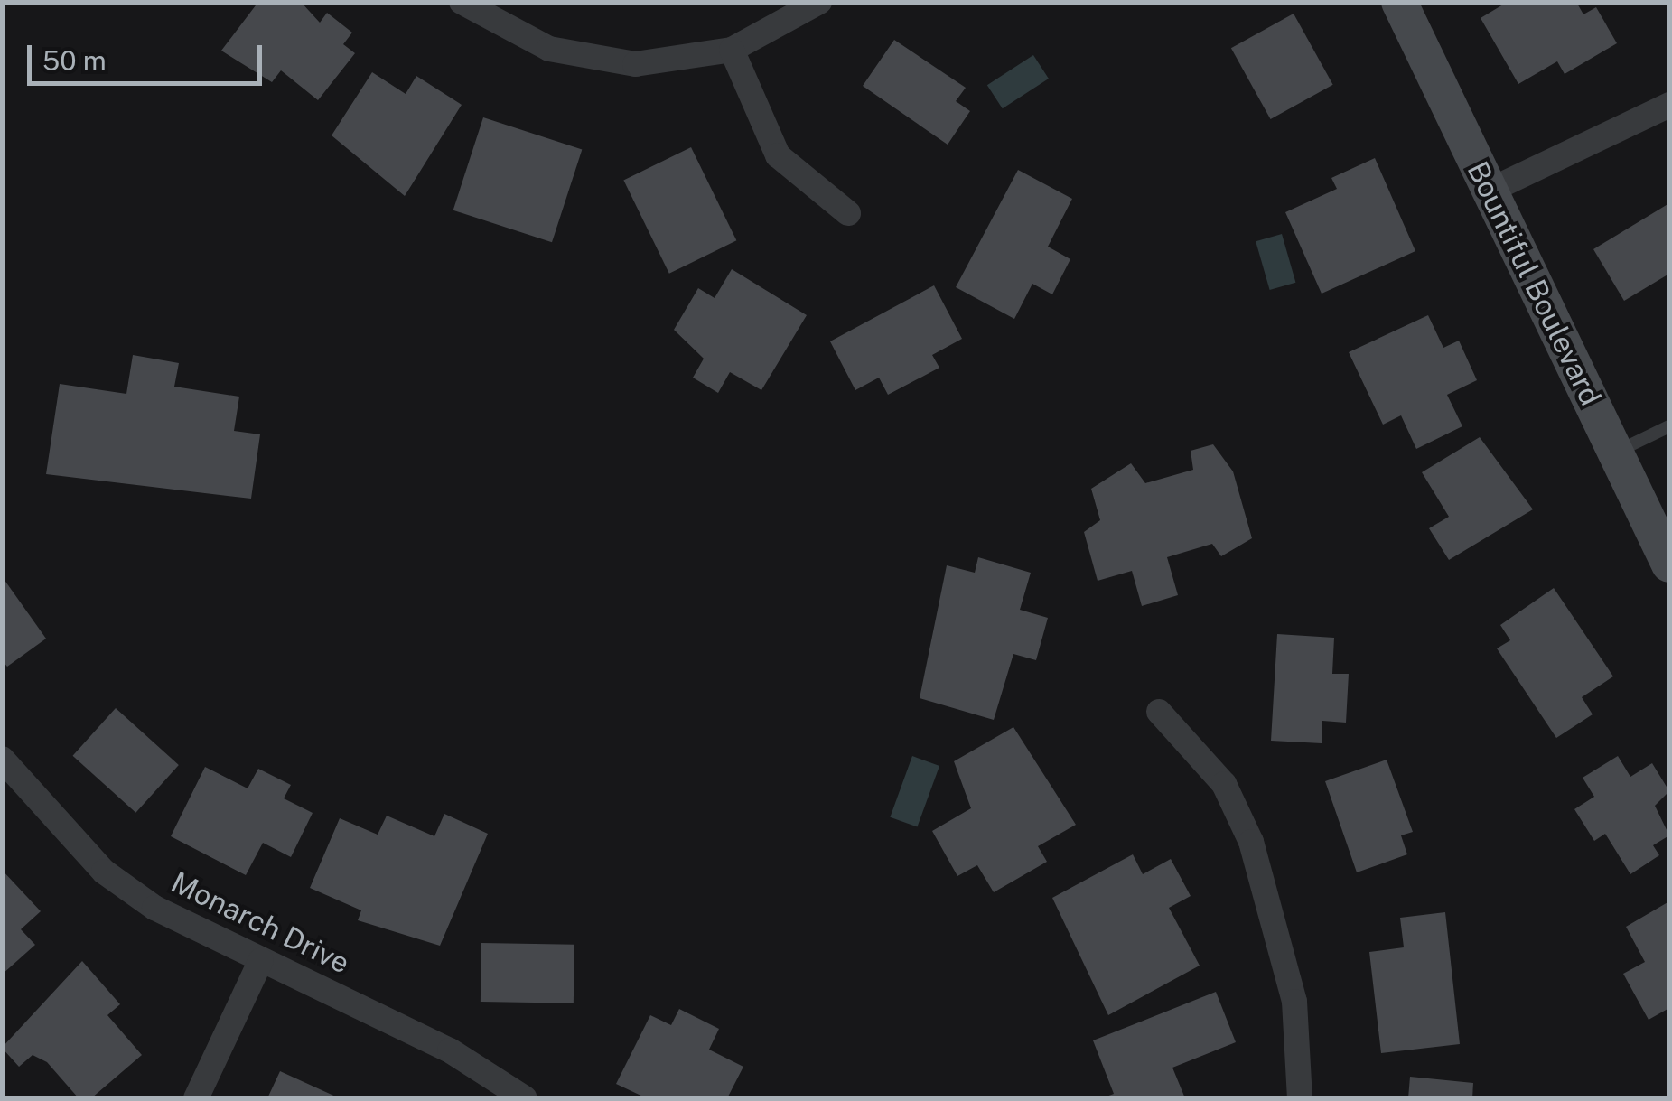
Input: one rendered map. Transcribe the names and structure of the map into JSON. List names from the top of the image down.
{
  "streets": {
    "main road": ["Bountiful Boulevard"],
    "street": ["Monarch Drive"]
  },
  "scale_bar": "50 m"
}
